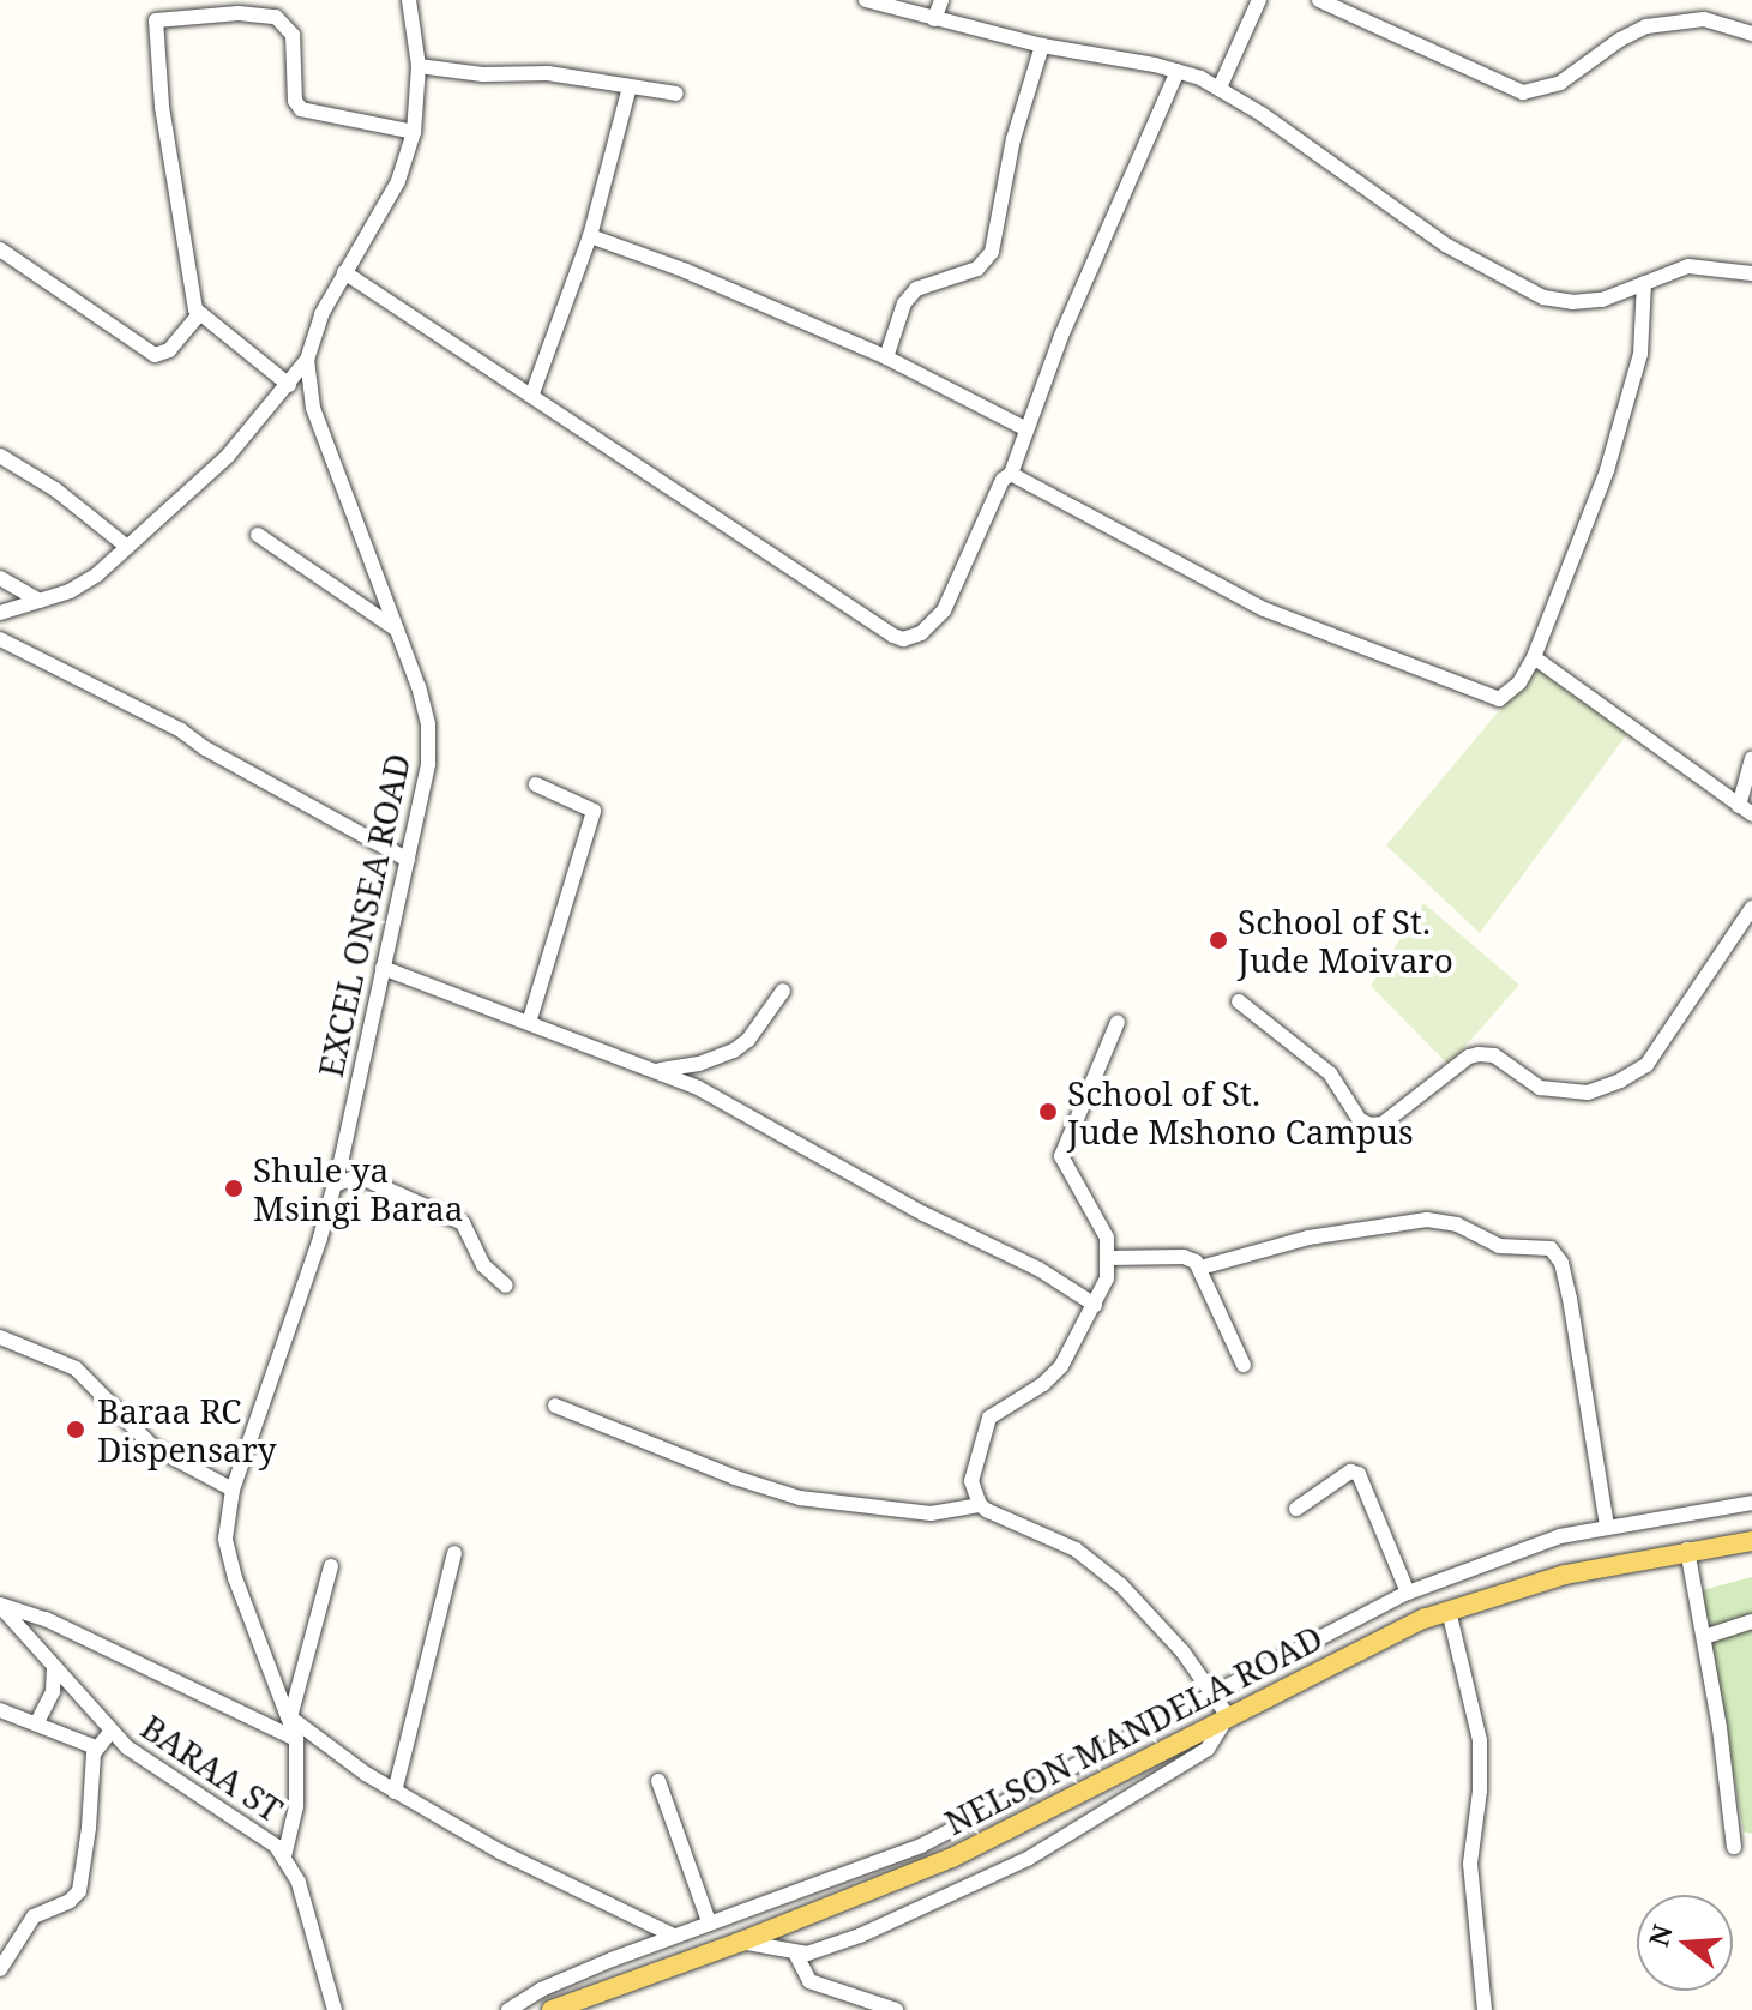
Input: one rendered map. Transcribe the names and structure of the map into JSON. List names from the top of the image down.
{
  "streets": {
    "main road": ["NELSON MANDELA ROAD"],
    "street": ["EXCEL ONSEA ROAD", "BARAA ST"]
  },
  "crossings": [
    ["EXCEL ONSEA ROAD", "BARAA ST"]
  ],
  "places": [
    "School of St. Jude Moivaro",
    "School of St. Jude Mshono Campus",
    "Shule ya Msingi Baraa",
    "Baraa RC Dispensary"
  ],
  "north": "left"
}
